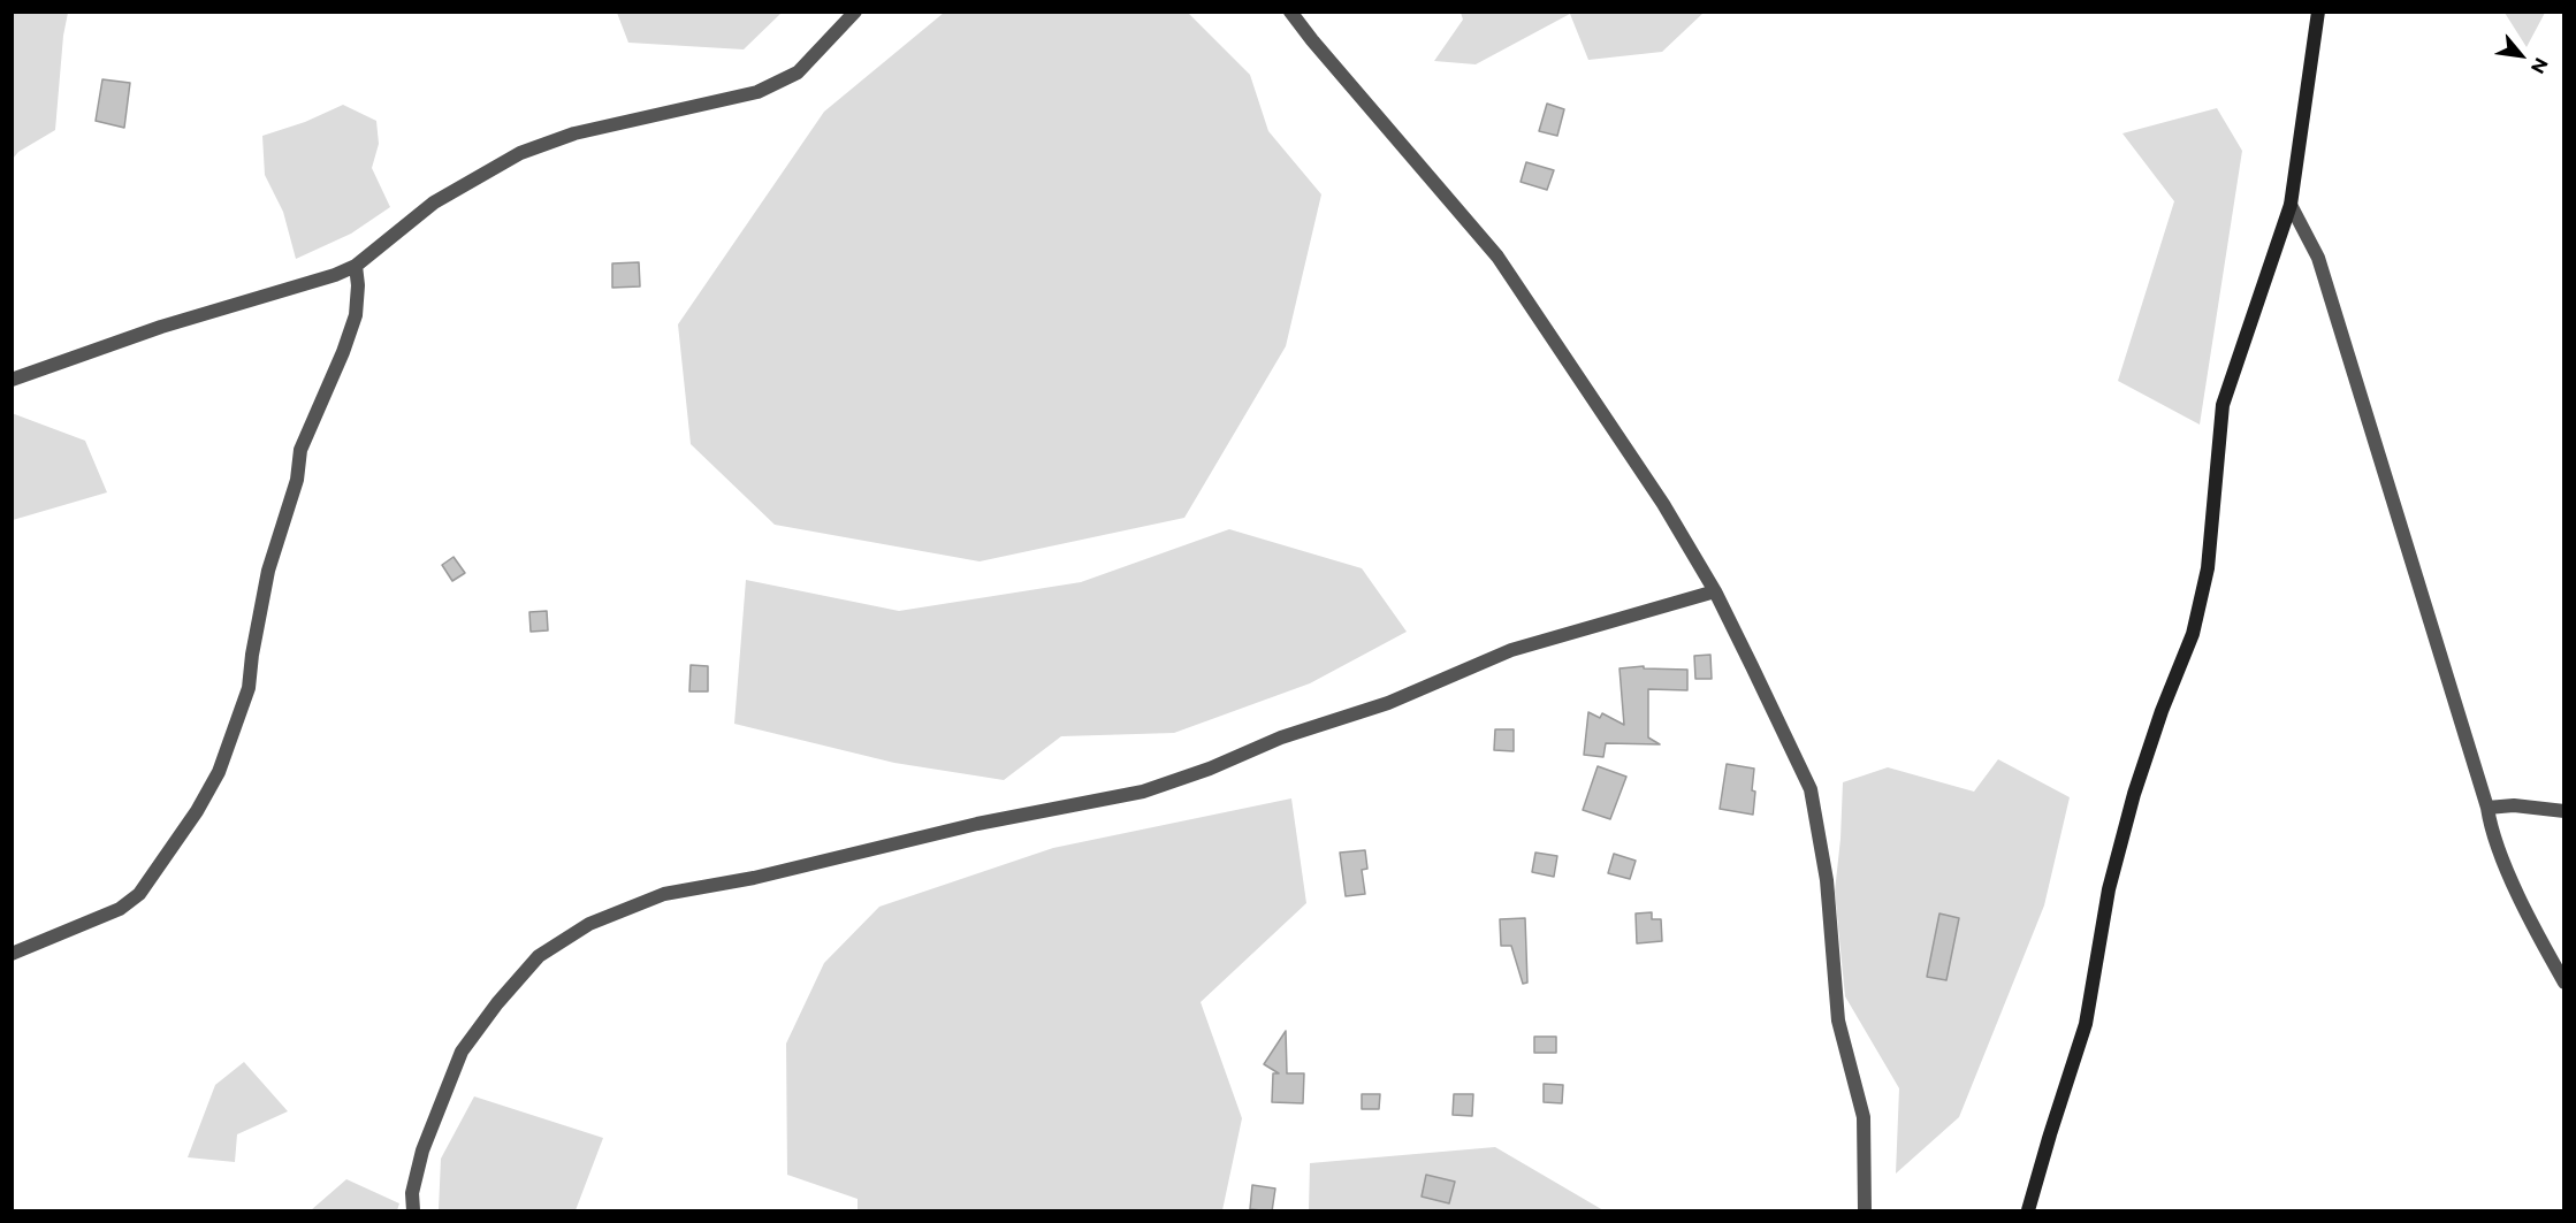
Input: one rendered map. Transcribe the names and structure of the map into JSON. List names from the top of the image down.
{
  "north": "bottom right"
}
